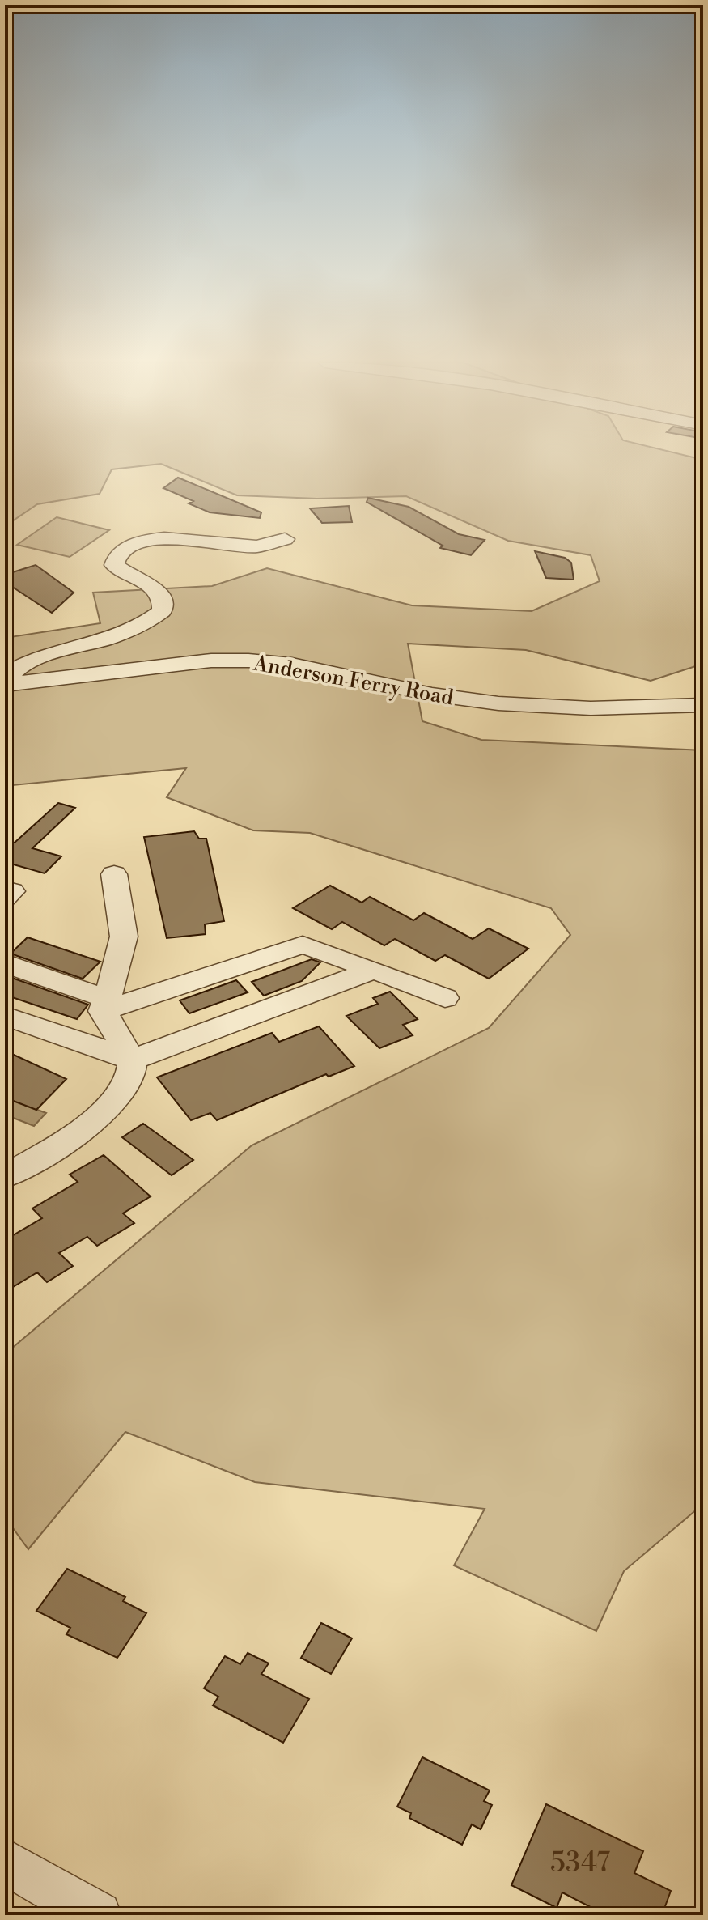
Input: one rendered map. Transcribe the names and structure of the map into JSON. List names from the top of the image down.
{
  "streets": {
    "street": ["Anderson Ferry Road"]
  },
  "house_numbers": ["5347"]
}
